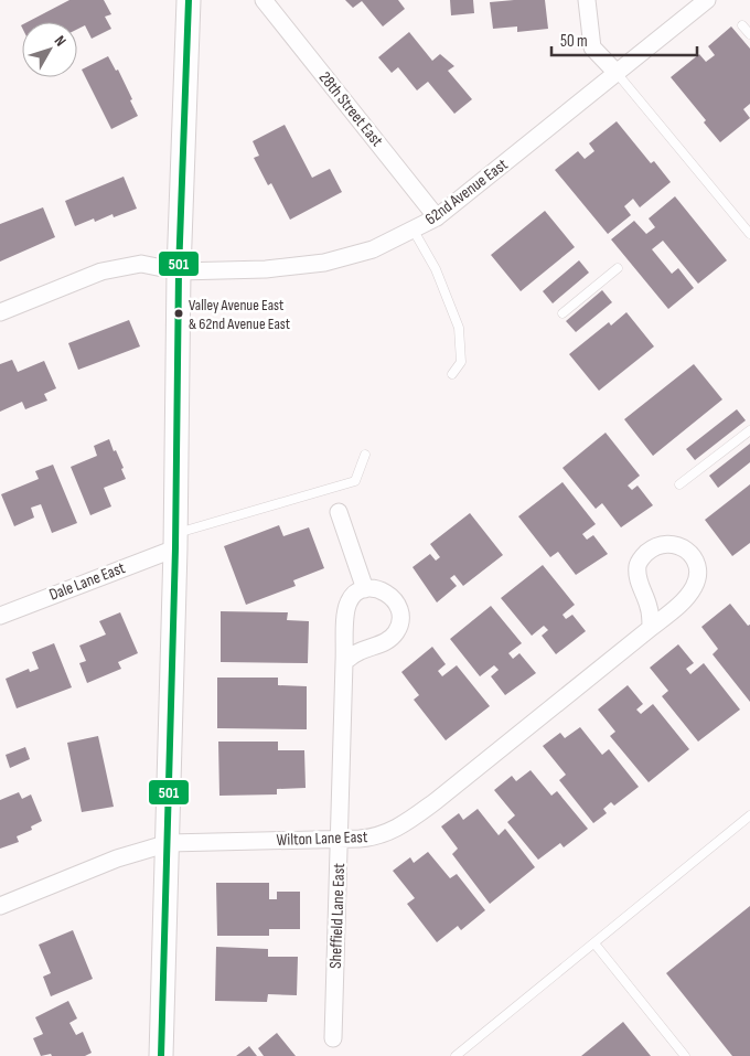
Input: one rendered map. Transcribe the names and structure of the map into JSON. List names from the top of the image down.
{
  "streets": {
    "street": [
      "28th Street East",
      "62nd Avenue East",
      "Dale Lane East",
      "Wilton Lane East",
      "Sheffield Lane East"
    ]
  },
  "crossings": [
    ["28th Street East", "62nd Avenue East"],
    ["Wilton Lane East", "Sheffield Lane East"]
  ],
  "places": ["Valley Avenue East & 62nd Avenue East"],
  "lines": ["transit line 501"],
  "scale_bar": "50 m",
  "north": "top right"
}
